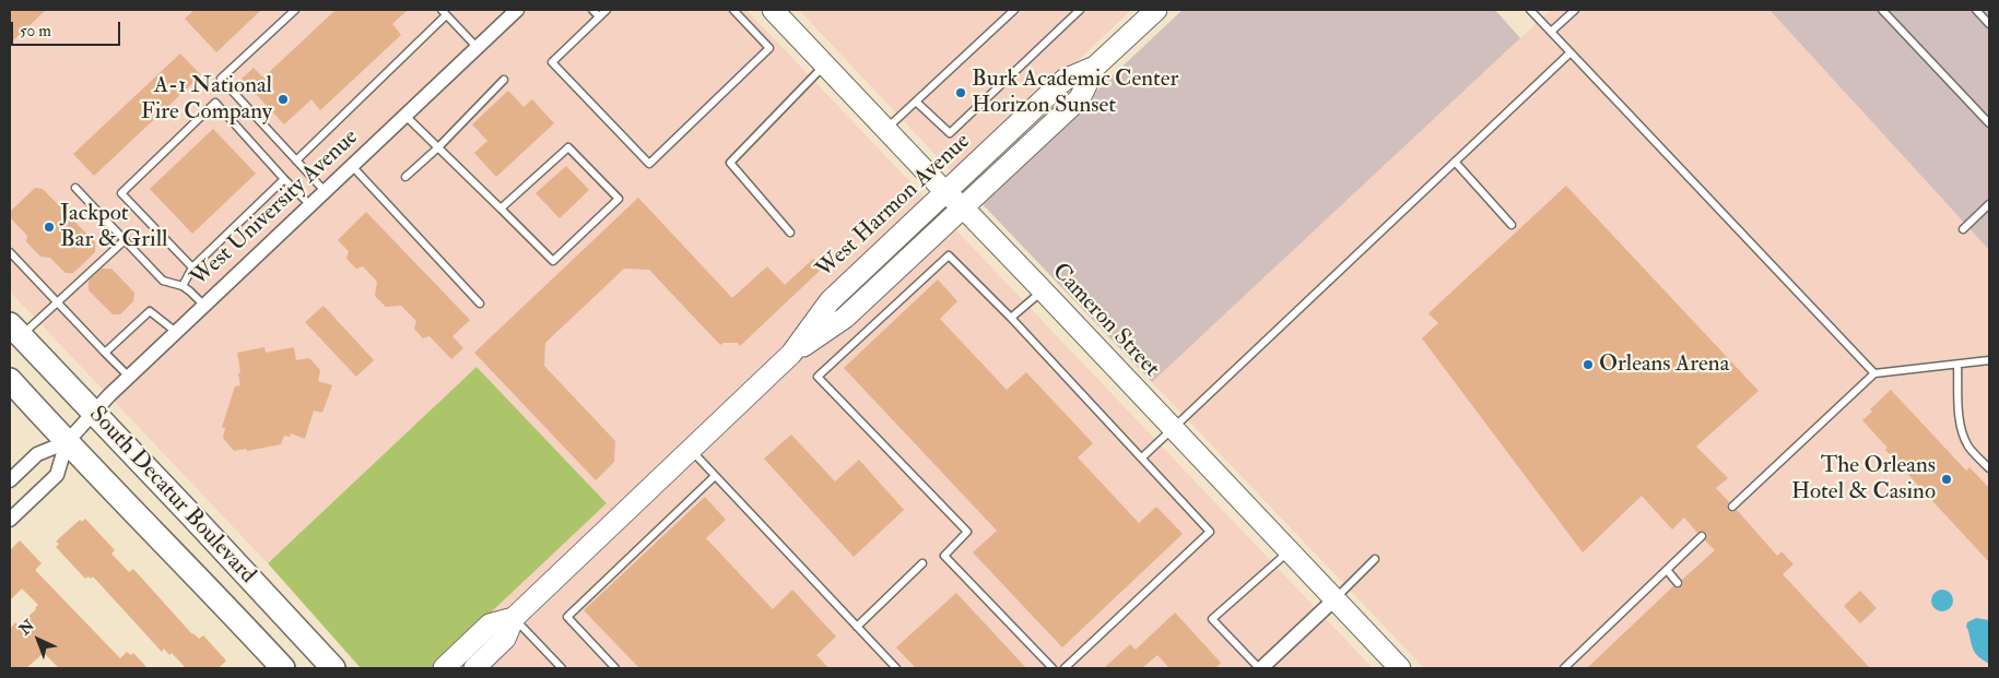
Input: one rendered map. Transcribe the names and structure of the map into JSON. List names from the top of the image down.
{
  "streets": {
    "main road": ["West Harmon Avenue", "Cameron Street", "South Decatur Boulevard"],
    "street": ["West University Avenue"]
  },
  "crossings": [
    ["West Harmon Avenue", "Cameron Street"],
    ["West University Avenue", "South Decatur Boulevard"]
  ],
  "places": [
    "Burk Academic Center Horizon Sunset",
    "A-1 National Fire Company",
    "Jackpot Bar & Grill",
    "Orleans Arena",
    "The Orleans Hotel & Casino"
  ],
  "scale_bar": "50 m",
  "north": "top left"
}
